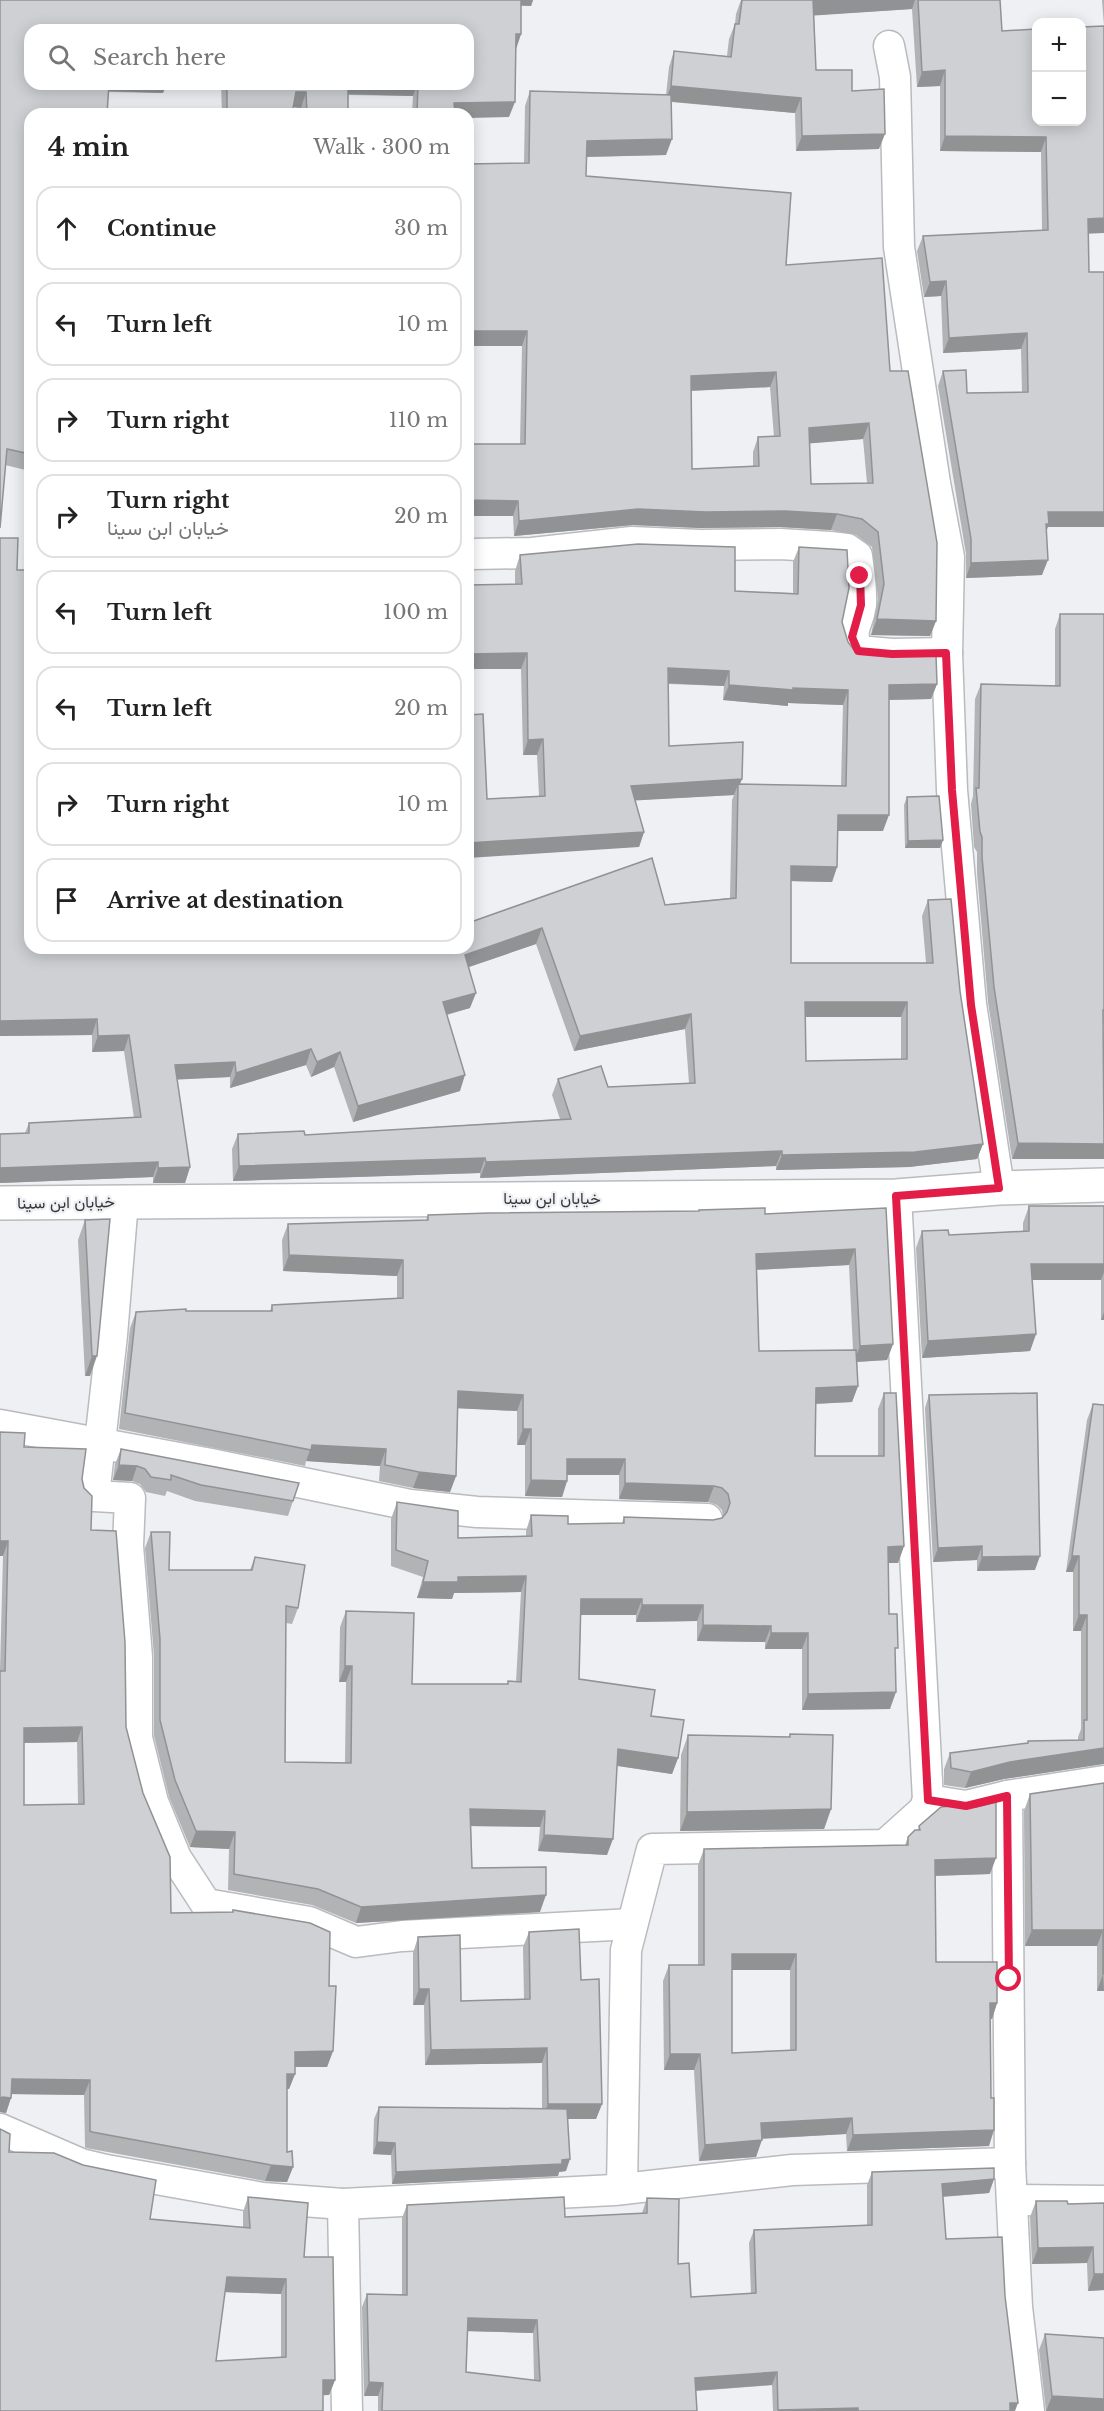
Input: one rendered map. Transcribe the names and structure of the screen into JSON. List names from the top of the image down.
{
  "streets": {
    "street": ["خیابان ابن سینا"]
  },
  "page": {
    "map_buttons": ["+", "−"],
    "search": "Search here",
    "heading": ["4 min", "Walk · 300 m"],
    "list": [
      ["Continue", "30 m"],
      ["Turn left", "10 m"],
      ["Turn right", "110 m"],
      ["Turn right", "خیابان ابن سینا", "20 m"],
      ["Turn left", "100 m"],
      ["Turn left", "20 m"],
      ["Turn right", "10 m"],
      "Arrive at destination"
    ]
  }
}
